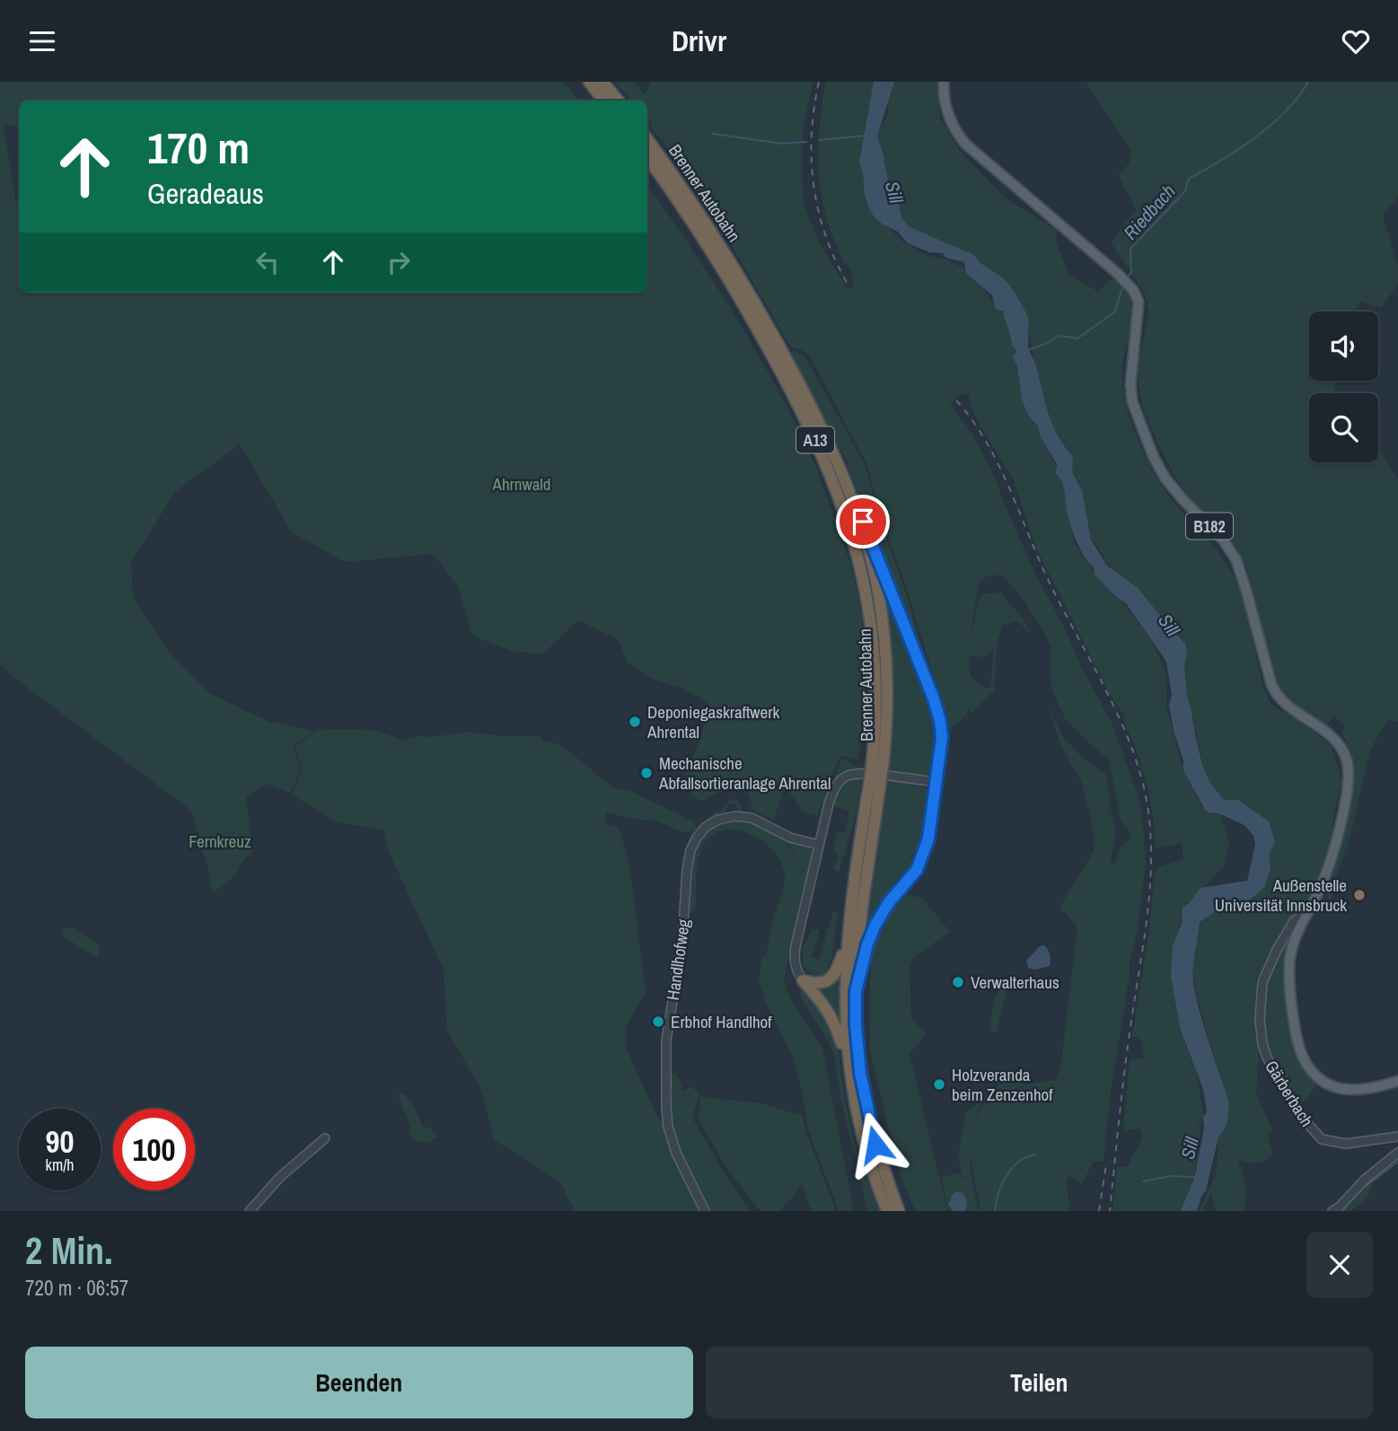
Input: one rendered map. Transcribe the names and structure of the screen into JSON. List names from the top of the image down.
{
  "streets": {
    "highway": ["Brenner Autobahn", "A13"],
    "main road": ["B182"],
    "street": ["Handlhofweg", "Gärberbach"]
  },
  "crossings": [
    ["B182", "Gärberbach"]
  ],
  "water": ["Sill", "Riedbach"],
  "parks": ["Ahrnwald", "Fernkreuz"],
  "places": [
    "Deponiegaskraftwerk Ahrental",
    "Mechanische Abfallsortieranlage Ahrental",
    "Außenstelle Universität Innsbruck",
    "Verwalterhaus",
    "Erbhof Handlhof",
    "Holzveranda beim Zenzenhof"
  ],
  "page": {
    "header": "Drivr",
    "turn": ["170 m", "Geradeaus"],
    "speed": "90 km/h",
    "limit": "100",
    "heading": ["2 Min.", "720 m · 06:57"],
    "buttons": ["Beenden", "Teilen"]
  }
}
